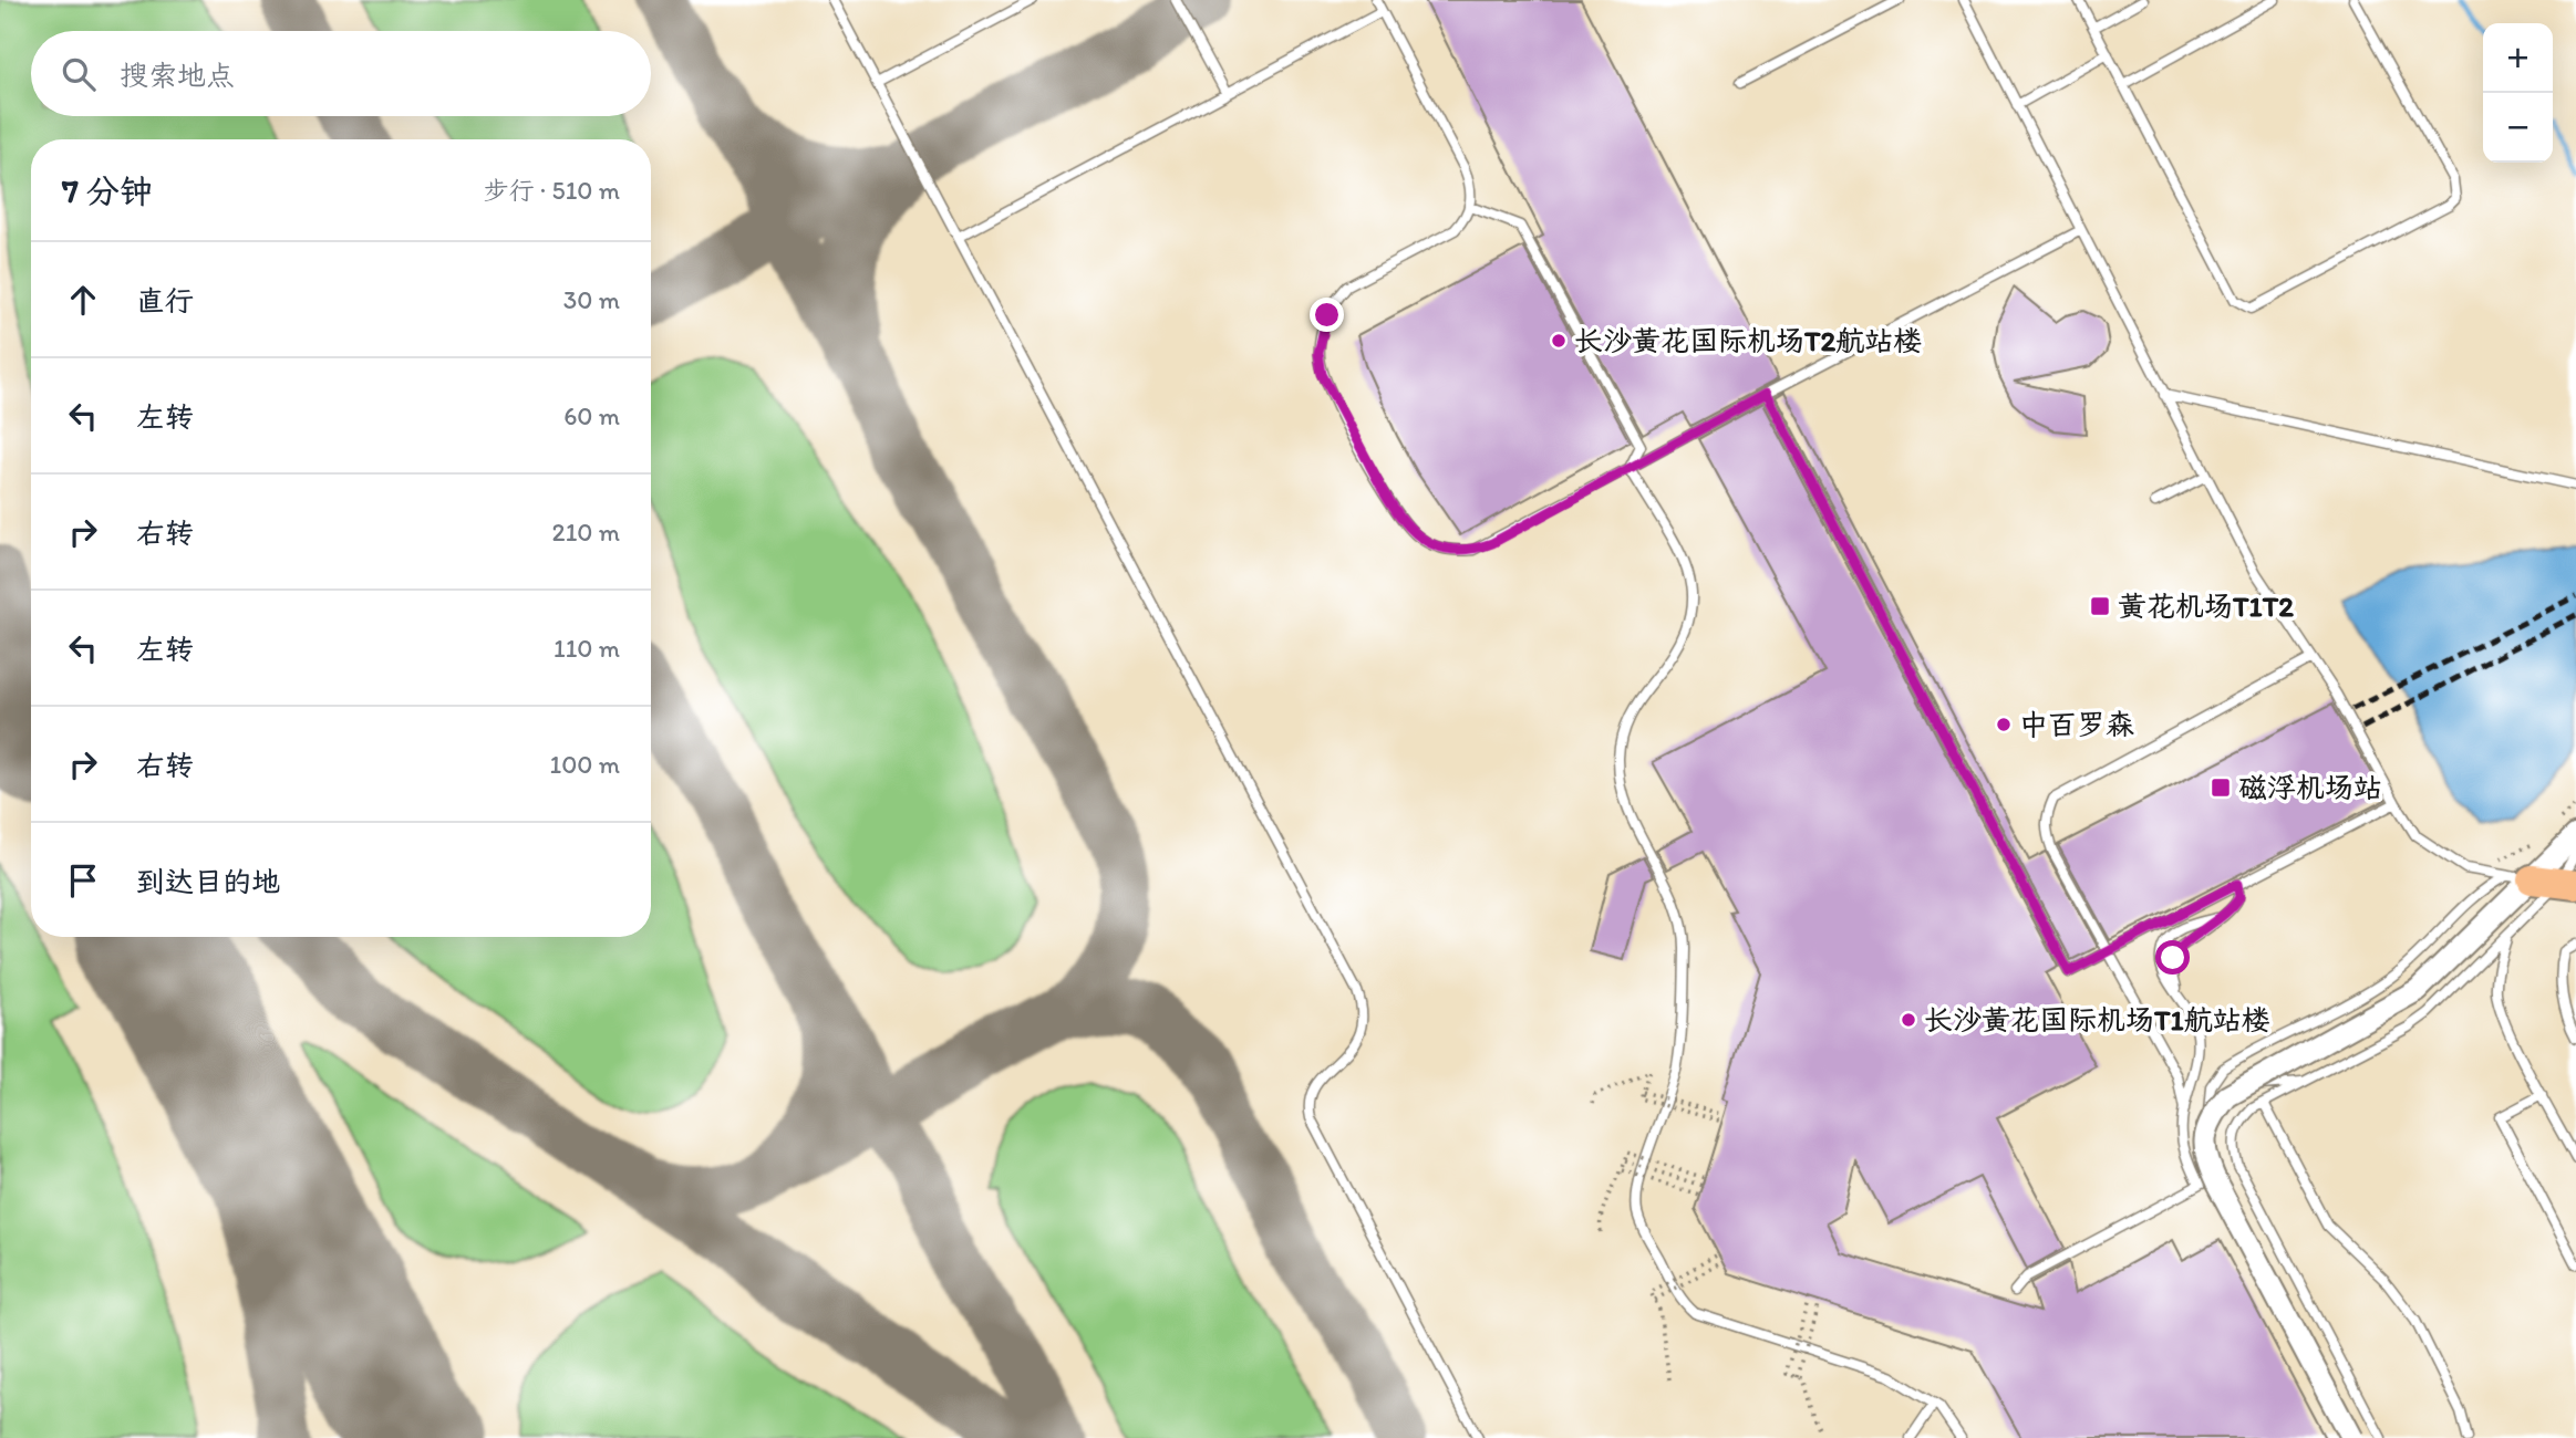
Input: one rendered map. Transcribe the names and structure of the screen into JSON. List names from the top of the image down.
{
  "places": {
    "other": ["长沙黄花国际机场T2航站楼", "中百罗森", "长沙黄花国际机场T1航站楼"],
    "transit": ["黄花机场T1T2", "磁浮机场站"]
  },
  "page": {
    "map_buttons": ["+", "−"],
    "search": "搜索地点",
    "heading": ["7 分钟", "步行 · 510 m"],
    "list": [
      ["直行", "30 m"],
      ["左转", "60 m"],
      ["右转", "210 m"],
      ["左转", "110 m"],
      ["右转", "100 m"],
      "到达目的地"
    ]
  }
}
